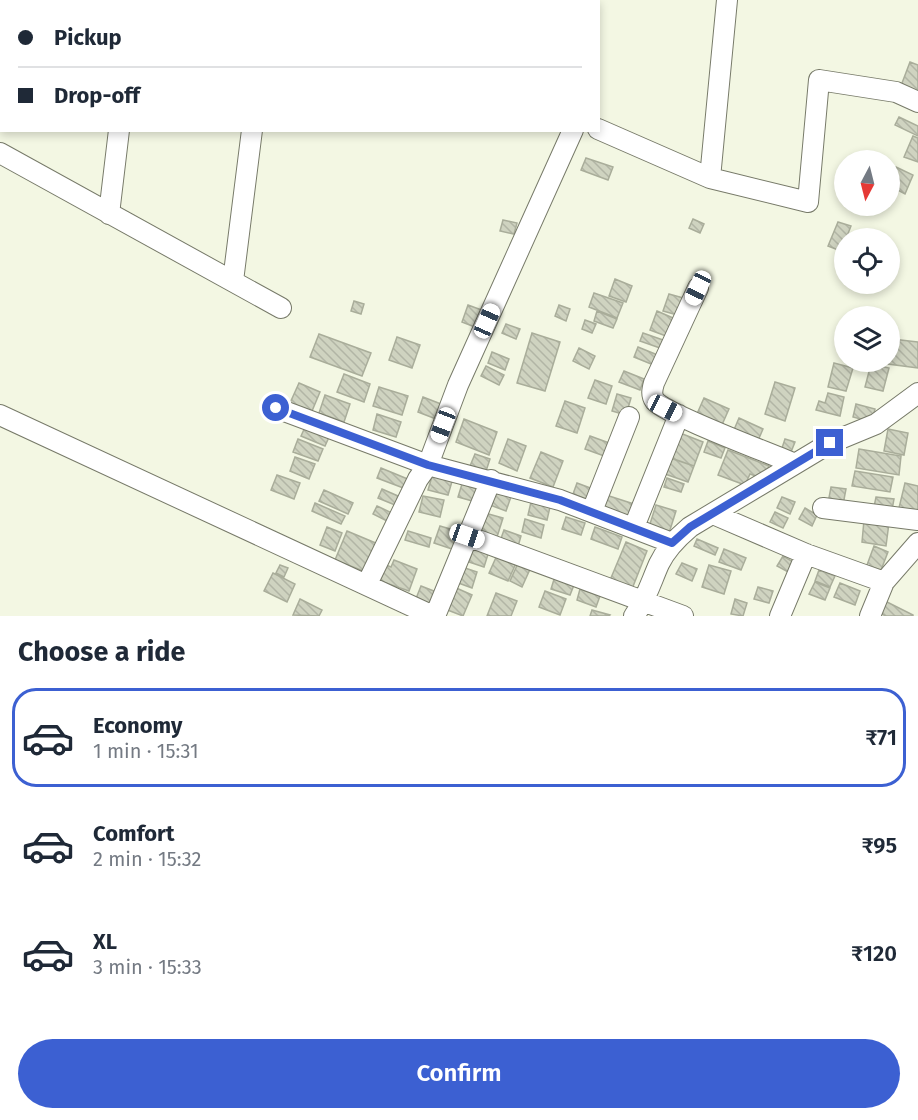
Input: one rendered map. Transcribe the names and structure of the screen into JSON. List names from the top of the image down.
{
  "north": "bottom",
  "page": {
    "banner": ["Pickup", "Drop-off"],
    "heading": "Choose a ride",
    "list": [
      {
        "name": "Economy",
        "note": "1 min · 15:31",
        "value": "₹71"
      },
      {
        "name": "Comfort",
        "note": "2 min · 15:32",
        "value": "₹95"
      },
      {
        "name": "XL",
        "note": "3 min · 15:33",
        "value": "₹120"
      }
    ],
    "buttons": "Confirm"
  }
}
